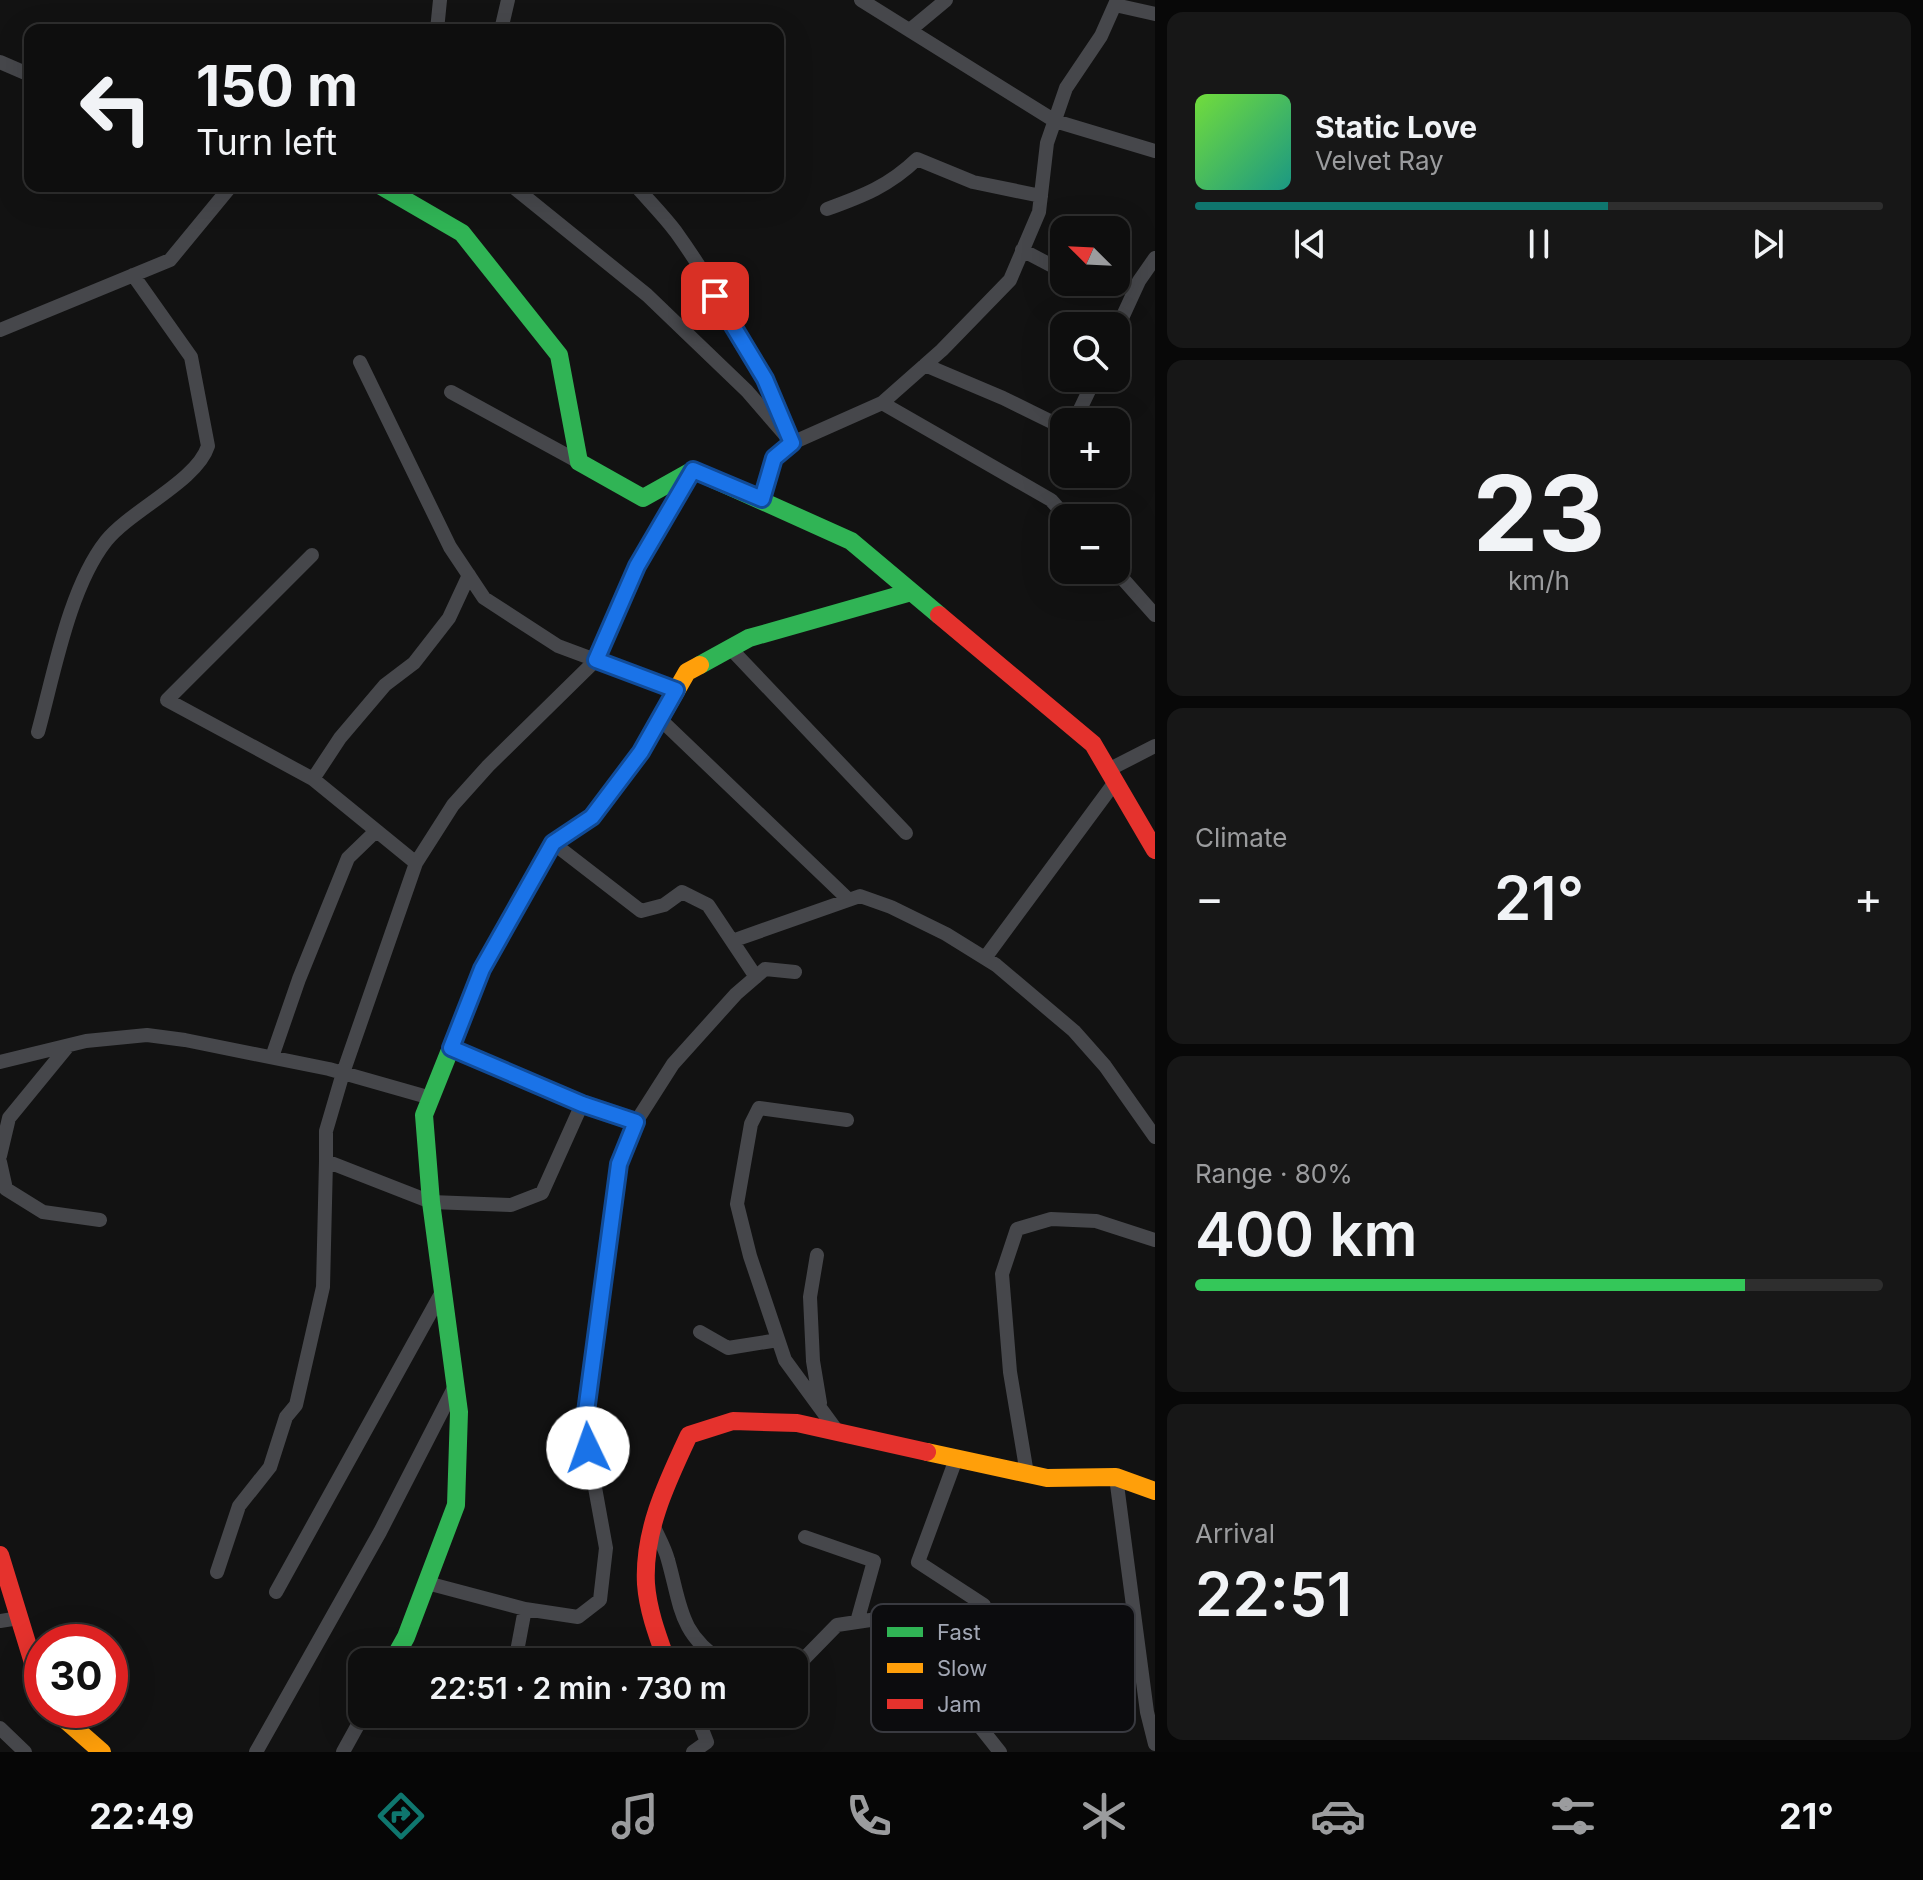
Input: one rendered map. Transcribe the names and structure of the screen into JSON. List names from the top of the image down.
{
  "legend": ["Fast", "Slow", "Jam"],
  "north": "top left",
  "page": {
    "turn": ["150 m", "Turn left"],
    "song": ["Static Love", "Velvet Ray"],
    "map_buttons": ["+", "−"],
    "tile": [
      ["23", "km/h"],
      "Climate",
      ["Range · 80%", "400 km"],
      ["Arrival", "22:51"]
    ],
    "heat": ["−", "21°", "+"],
    "limit": "30",
    "trip": "22:51 · 2 min · 730 m",
    "tabs": ["22:49", "21°"]
  }
}
